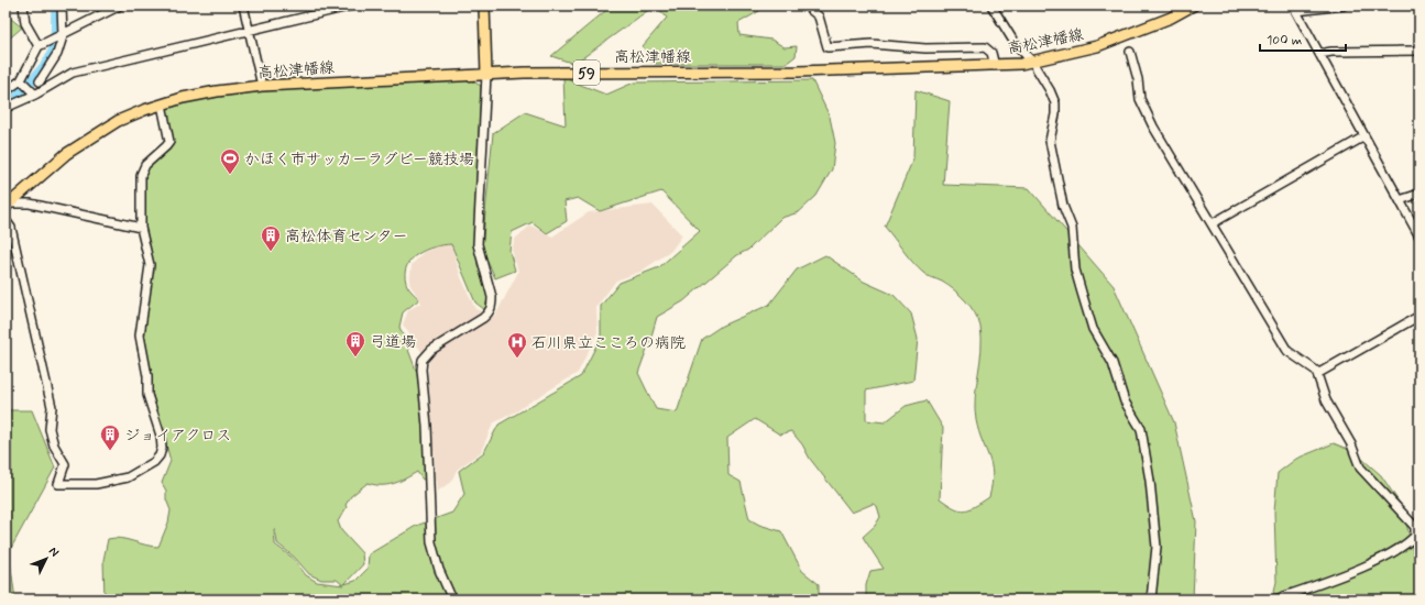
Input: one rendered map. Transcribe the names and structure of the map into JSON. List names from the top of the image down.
{
  "streets": {
    "main road": ["高松津幡線", "59"]
  },
  "places": {
    "sports": ["かほく市サッカーラグビー競技場"],
    "building": ["高松体育センター", "弓道場", "ジョイアクロス"],
    "hospital": ["石川県立こころの病院"]
  },
  "scale_bar": "100 m",
  "north": "top right"
}
